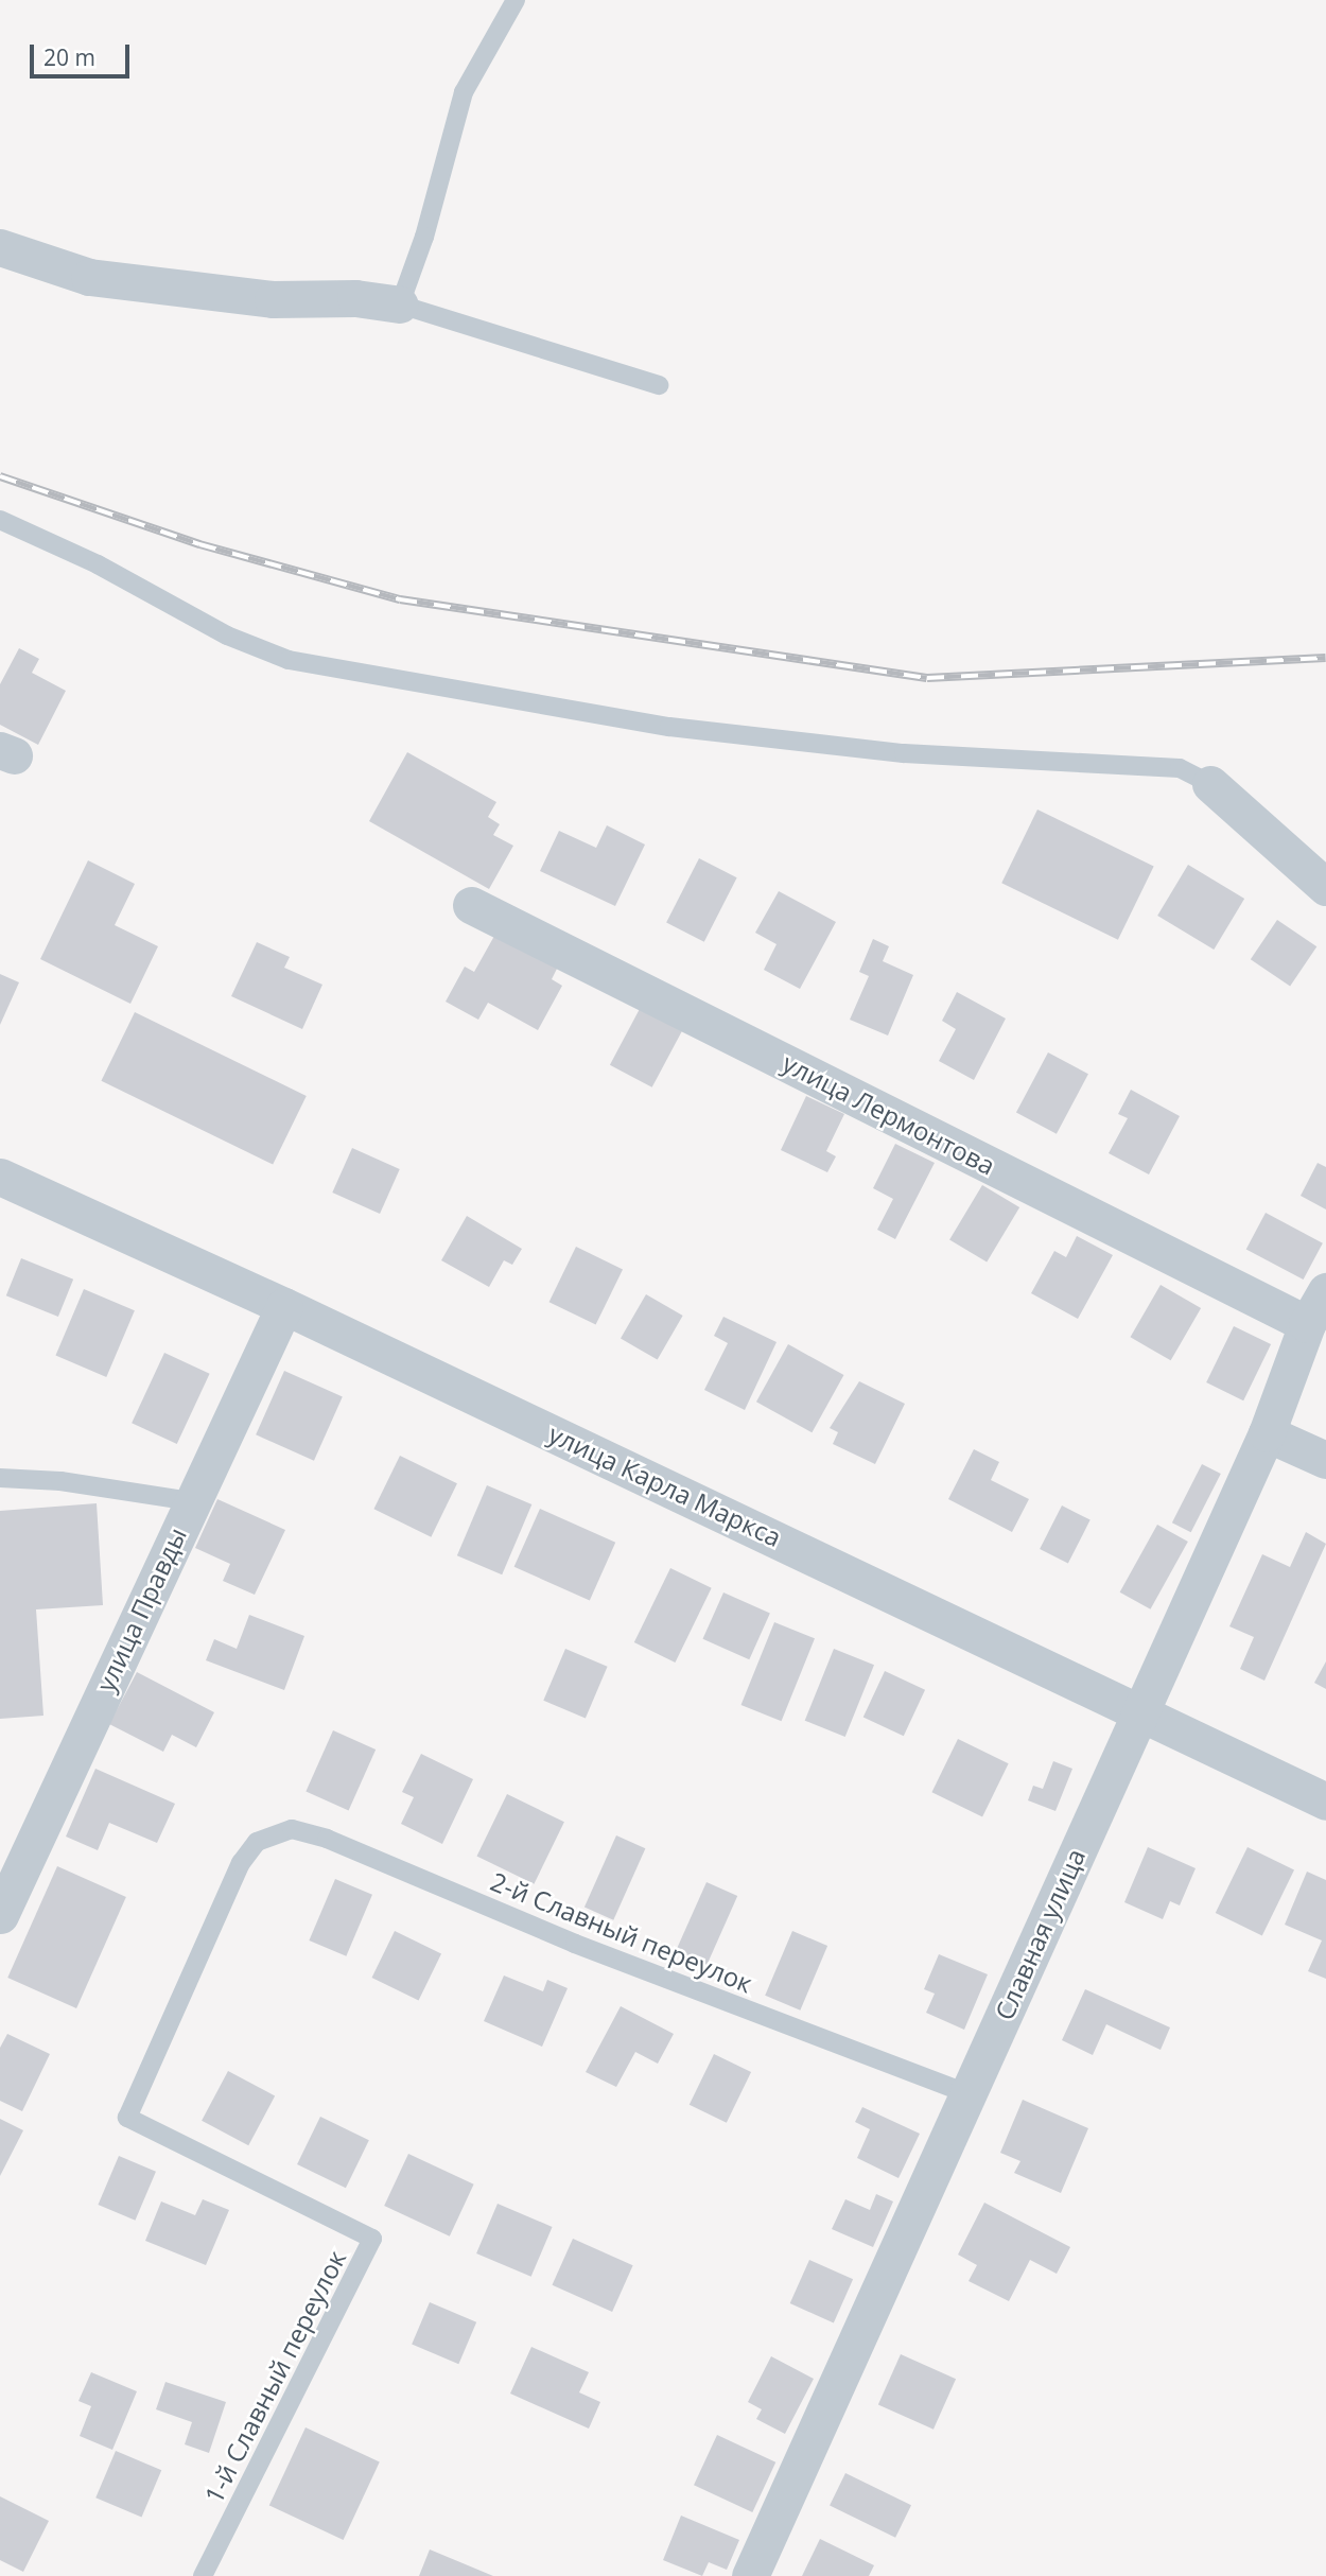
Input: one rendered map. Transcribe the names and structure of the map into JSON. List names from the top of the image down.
{
  "streets": {
    "street": [
      "улица Лермонтова",
      "улица Карла Маркса",
      "улица Правды",
      "Славная улица"
    ],
    "lane": ["2-й Славный переулок", "1-й Славный переулок"]
  },
  "crossings": [
    ["улица Лермонтова", "Славная улица"],
    ["улица Карла Маркса", "улица Правды"],
    ["улица Карла Маркса", "Славная улица"],
    ["2-й Славный переулок", "Славная улица"],
    ["2-й Славный переулок", "1-й Славный переулок"]
  ],
  "scale_bar": "20 m"
}
